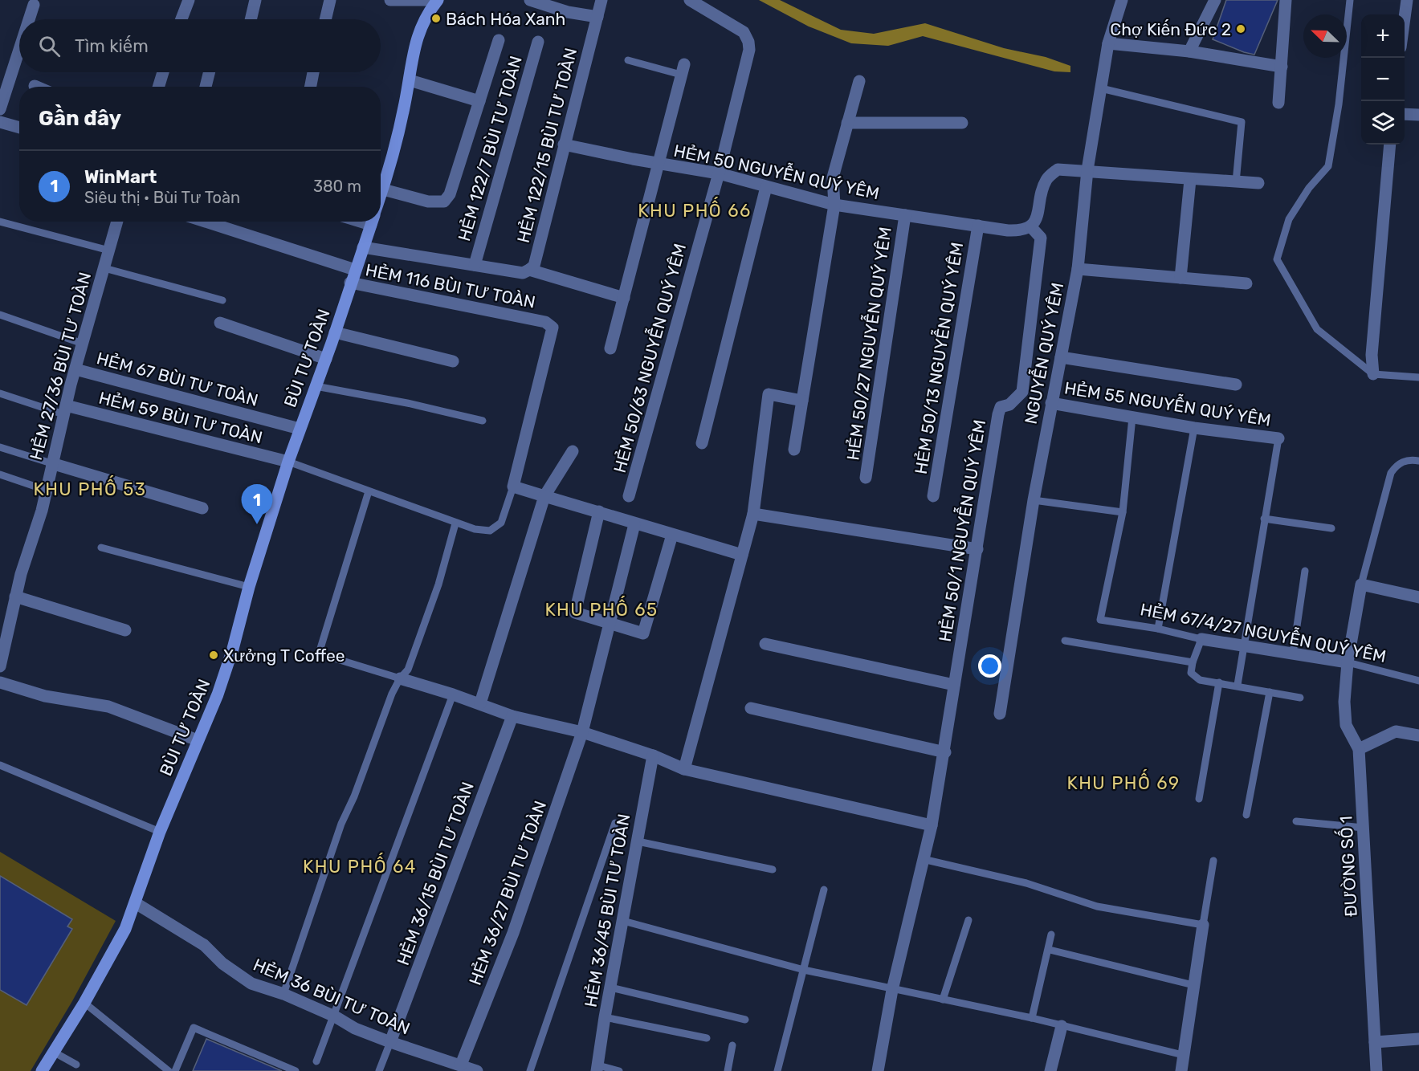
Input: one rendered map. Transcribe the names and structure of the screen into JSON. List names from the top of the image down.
{
  "streets": {
    "street": [
      "HẺM 122/15 BÙI TƯ TOÀN",
      "HẺM 122/7 BÙI TƯ TOÀN",
      "HẺM 50 NGUYỄN QUÝ YÊM",
      "HẺM 116 BÙI TƯ TOÀN",
      "HẺM 50/27 NGUYỄN QUÝ YÊM",
      "NGUYỄN QUÝ YÊM",
      "BÙI TƯ TOÀN",
      "HẺM 50/63 NGUYỄN QUÝ YÊM",
      "HẺM 50/13 NGUYỄN QUÝ YÊM",
      "HẺM 27/36 BÙI TƯ TOÀN",
      "HẺM 67 BÙI TƯ TOÀN",
      "HẺM 55 NGUYỄN QUÝ YÊM",
      "HẺM 59 BÙI TƯ TOÀN",
      "HẺM 50/1 NGUYỄN QUÝ YÊM",
      "HẺM 67/4/27 NGUYỄN QUÝ YÊM",
      "ĐƯỜNG SỐ 1",
      "HẺM 36/15 BÙI TƯ TOÀN",
      "HẺM 36/27 BÙI TƯ TOÀN",
      "HẺM 36/45 BÙI TƯ TOÀN",
      "HẺM 36 BÙI TƯ TOÀN"
    ]
  },
  "crossings": [
    ["HẺM 122/15 BÙI TƯ TOÀN", "HẺM 50 NGUYỄN QUÝ YÊM"],
    ["HẺM 50 NGUYỄN QUÝ YÊM", "HẺM 50/27 NGUYỄN QUÝ YÊM"],
    ["HẺM 50 NGUYỄN QUÝ YÊM", "HẺM 50/63 NGUYỄN QUÝ YÊM"],
    ["HẺM 50 NGUYỄN QUÝ YÊM", "HẺM 50/13 NGUYỄN QUÝ YÊM"],
    ["HẺM 50 NGUYỄN QUÝ YÊM", "HẺM 50/1 NGUYỄN QUÝ YÊM"],
    ["HẺM 116 BÙI TƯ TOÀN", "BÙI TƯ TOÀN"],
    ["NGUYỄN QUÝ YÊM", "HẺM 55 NGUYỄN QUÝ YÊM"],
    ["BÙI TƯ TOÀN", "HẺM 67 BÙI TƯ TOÀN"],
    ["BÙI TƯ TOÀN", "HẺM 59 BÙI TƯ TOÀN"],
    ["BÙI TƯ TOÀN", "HẺM 36 BÙI TƯ TOÀN"],
    ["HẺM 27/36 BÙI TƯ TOÀN", "HẺM 67 BÙI TƯ TOÀN"],
    ["HẺM 27/36 BÙI TƯ TOÀN", "HẺM 59 BÙI TƯ TOÀN"],
    ["HẺM 67/4/27 NGUYỄN QUÝ YÊM", "ĐƯỜNG SỐ 1"],
    ["HẺM 36/15 BÙI TƯ TOÀN", "HẺM 36 BÙI TƯ TOÀN"],
    ["HẺM 36/27 BÙI TƯ TOÀN", "HẺM 36 BÙI TƯ TOÀN"]
  ],
  "districts": [
    "KHU PHỐ 66",
    "KHU PHỐ 53",
    "KHU PHỐ 65",
    "KHU PHỐ 69",
    "KHU PHỐ 64"
  ],
  "places": ["Bách Hóa Xanh", "Chợ Kiến Đức 2", "Xưởng T Coffee"],
  "north": "top left",
  "page": {
    "map_buttons": ["+", "−"],
    "search": "Tìm kiếm",
    "heading": "Gần đây",
    "list": [
      {
        "mark": "1",
        "name": "WinMart",
        "note": "Siêu thị · Bùi Tư Toàn",
        "value": "380 m"
      }
    ],
    "pins": "1"
  }
}
